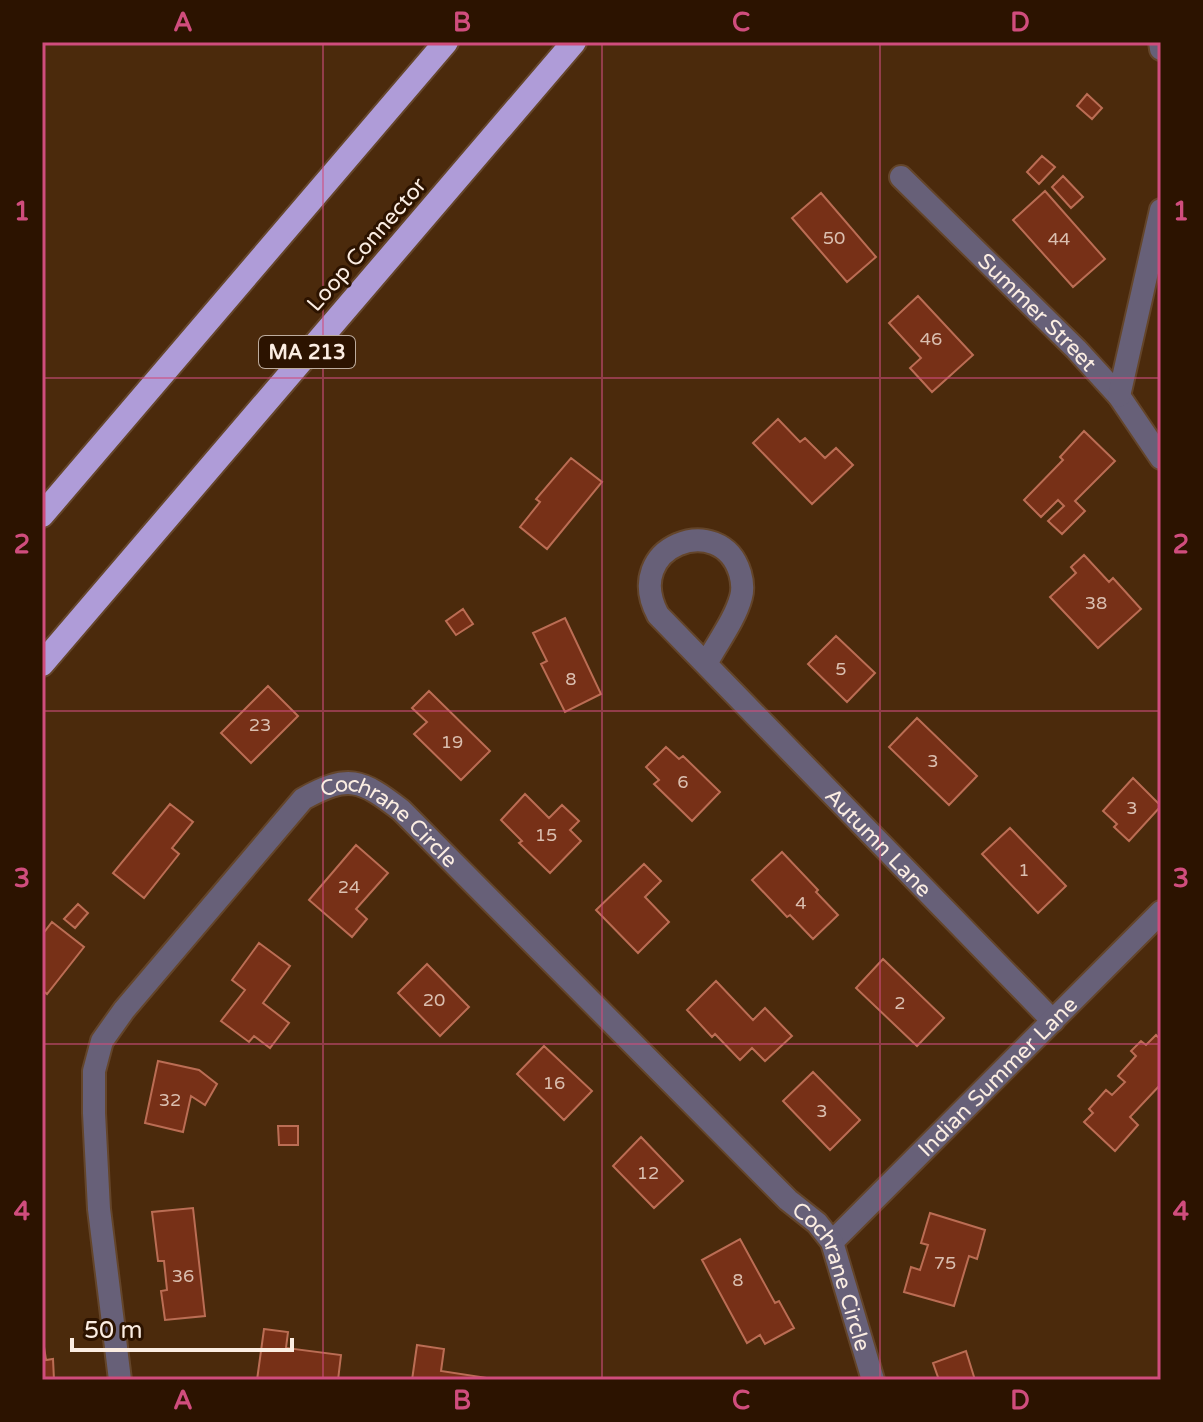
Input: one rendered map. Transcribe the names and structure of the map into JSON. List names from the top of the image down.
{
  "streets": {
    "highway": ["Loop Connector", "MA 213"],
    "street": [
      "Summer Street",
      "Cochrane Circle",
      "Autumn Lane",
      "Indian Summer Lane"
    ]
  },
  "crossings": [
    ["Cochrane Circle", "Indian Summer Lane"],
    ["Autumn Lane", "Indian Summer Lane"]
  ],
  "house_numbers": [
    "50",
    "44",
    "46",
    "38",
    "5",
    "8",
    "23",
    "19",
    "3",
    "6",
    "3",
    "15",
    "1",
    "24",
    "4",
    "20",
    "2",
    "16",
    "32",
    "3",
    "12",
    "75",
    "36",
    "8"
  ],
  "scale_bar": "50 m",
  "grid": {
    "columns": [
      "A",
      "B",
      "C",
      "D"
    ],
    "rows": [
      "1",
      "2",
      "3",
      "4"
    ]
  }
}
